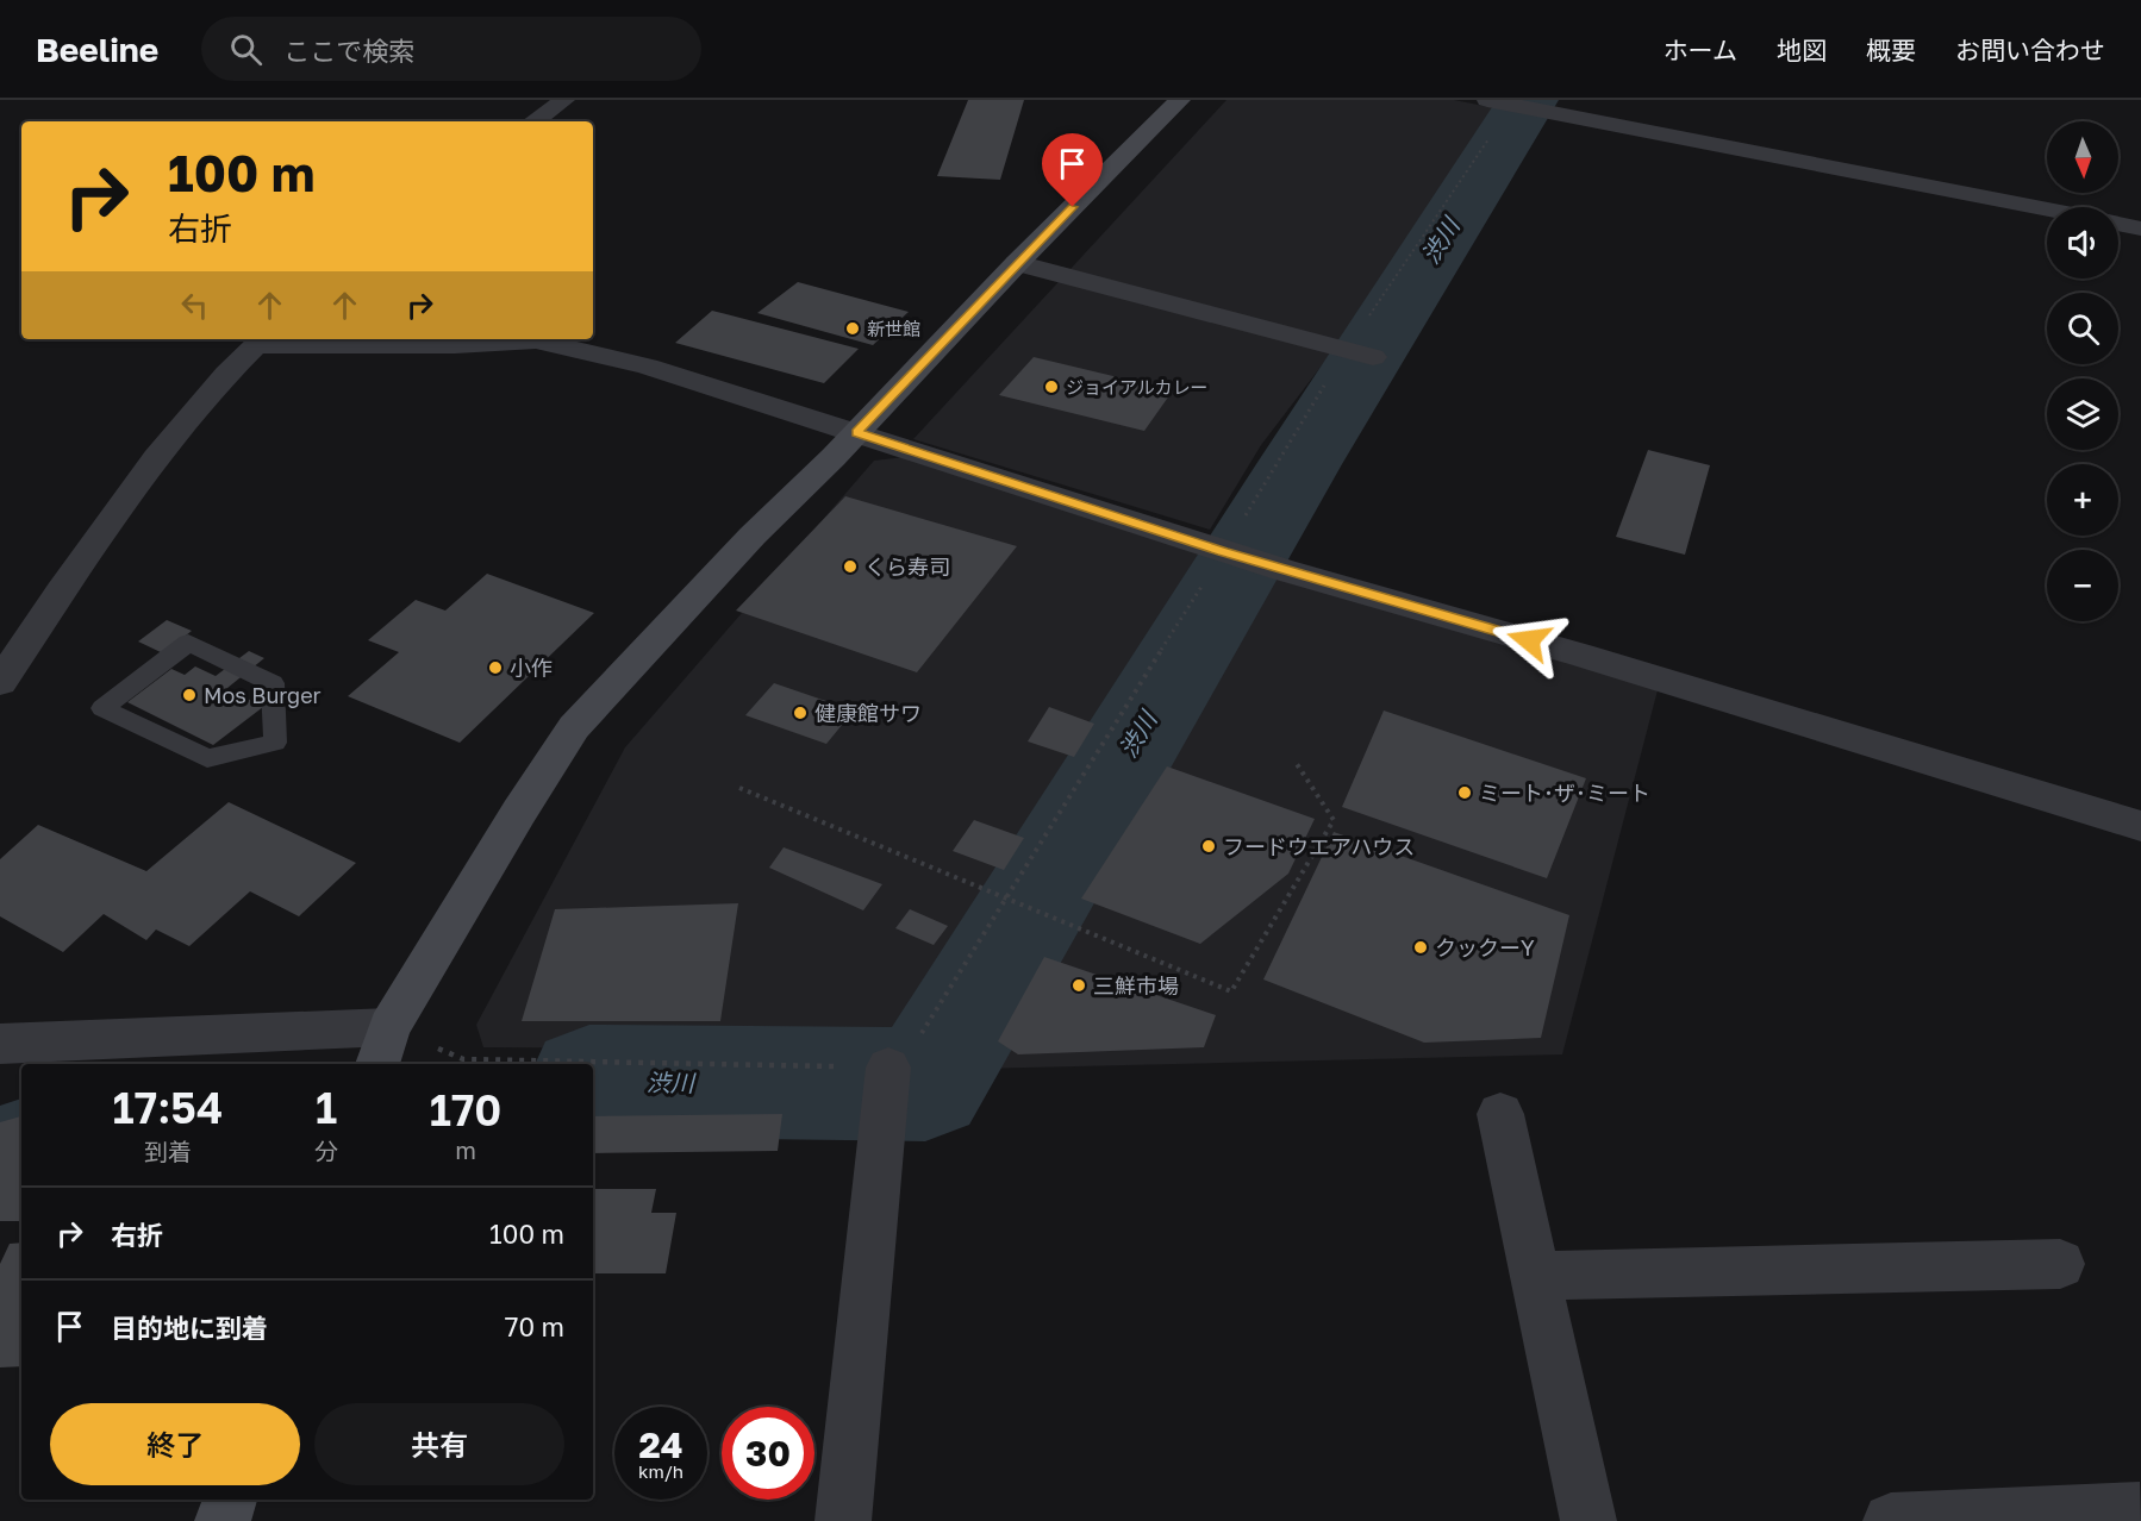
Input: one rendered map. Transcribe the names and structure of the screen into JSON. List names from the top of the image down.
{
  "water": ["渋川"],
  "places": [
    "新世館",
    "ジョイアルカレー",
    "くら寿司",
    "小作",
    "Mos Burger",
    "健康館サワ",
    "ミート･ザ･ミート",
    "フードウエアハウス",
    "クックーY",
    "三鮮市場"
  ],
  "north": "bottom",
  "page": {
    "header": "Beeline",
    "search": "ここで検索",
    "nav": [
      "ホーム",
      "地図",
      "概要",
      "お問い合わせ"
    ],
    "map_buttons": ["+", "−"],
    "turn": ["100 m", "右折"],
    "eta": [
      "17:54",
      "到着",
      "1",
      "分",
      "170",
      "m"
    ],
    "list": [
      {
        "name": "右折",
        "value": "100 m"
      },
      {
        "name": "目的地に到着",
        "value": "70 m"
      }
    ],
    "buttons": ["終了", "共有"],
    "speed": "24 km/h",
    "limit": "30"
  }
}
